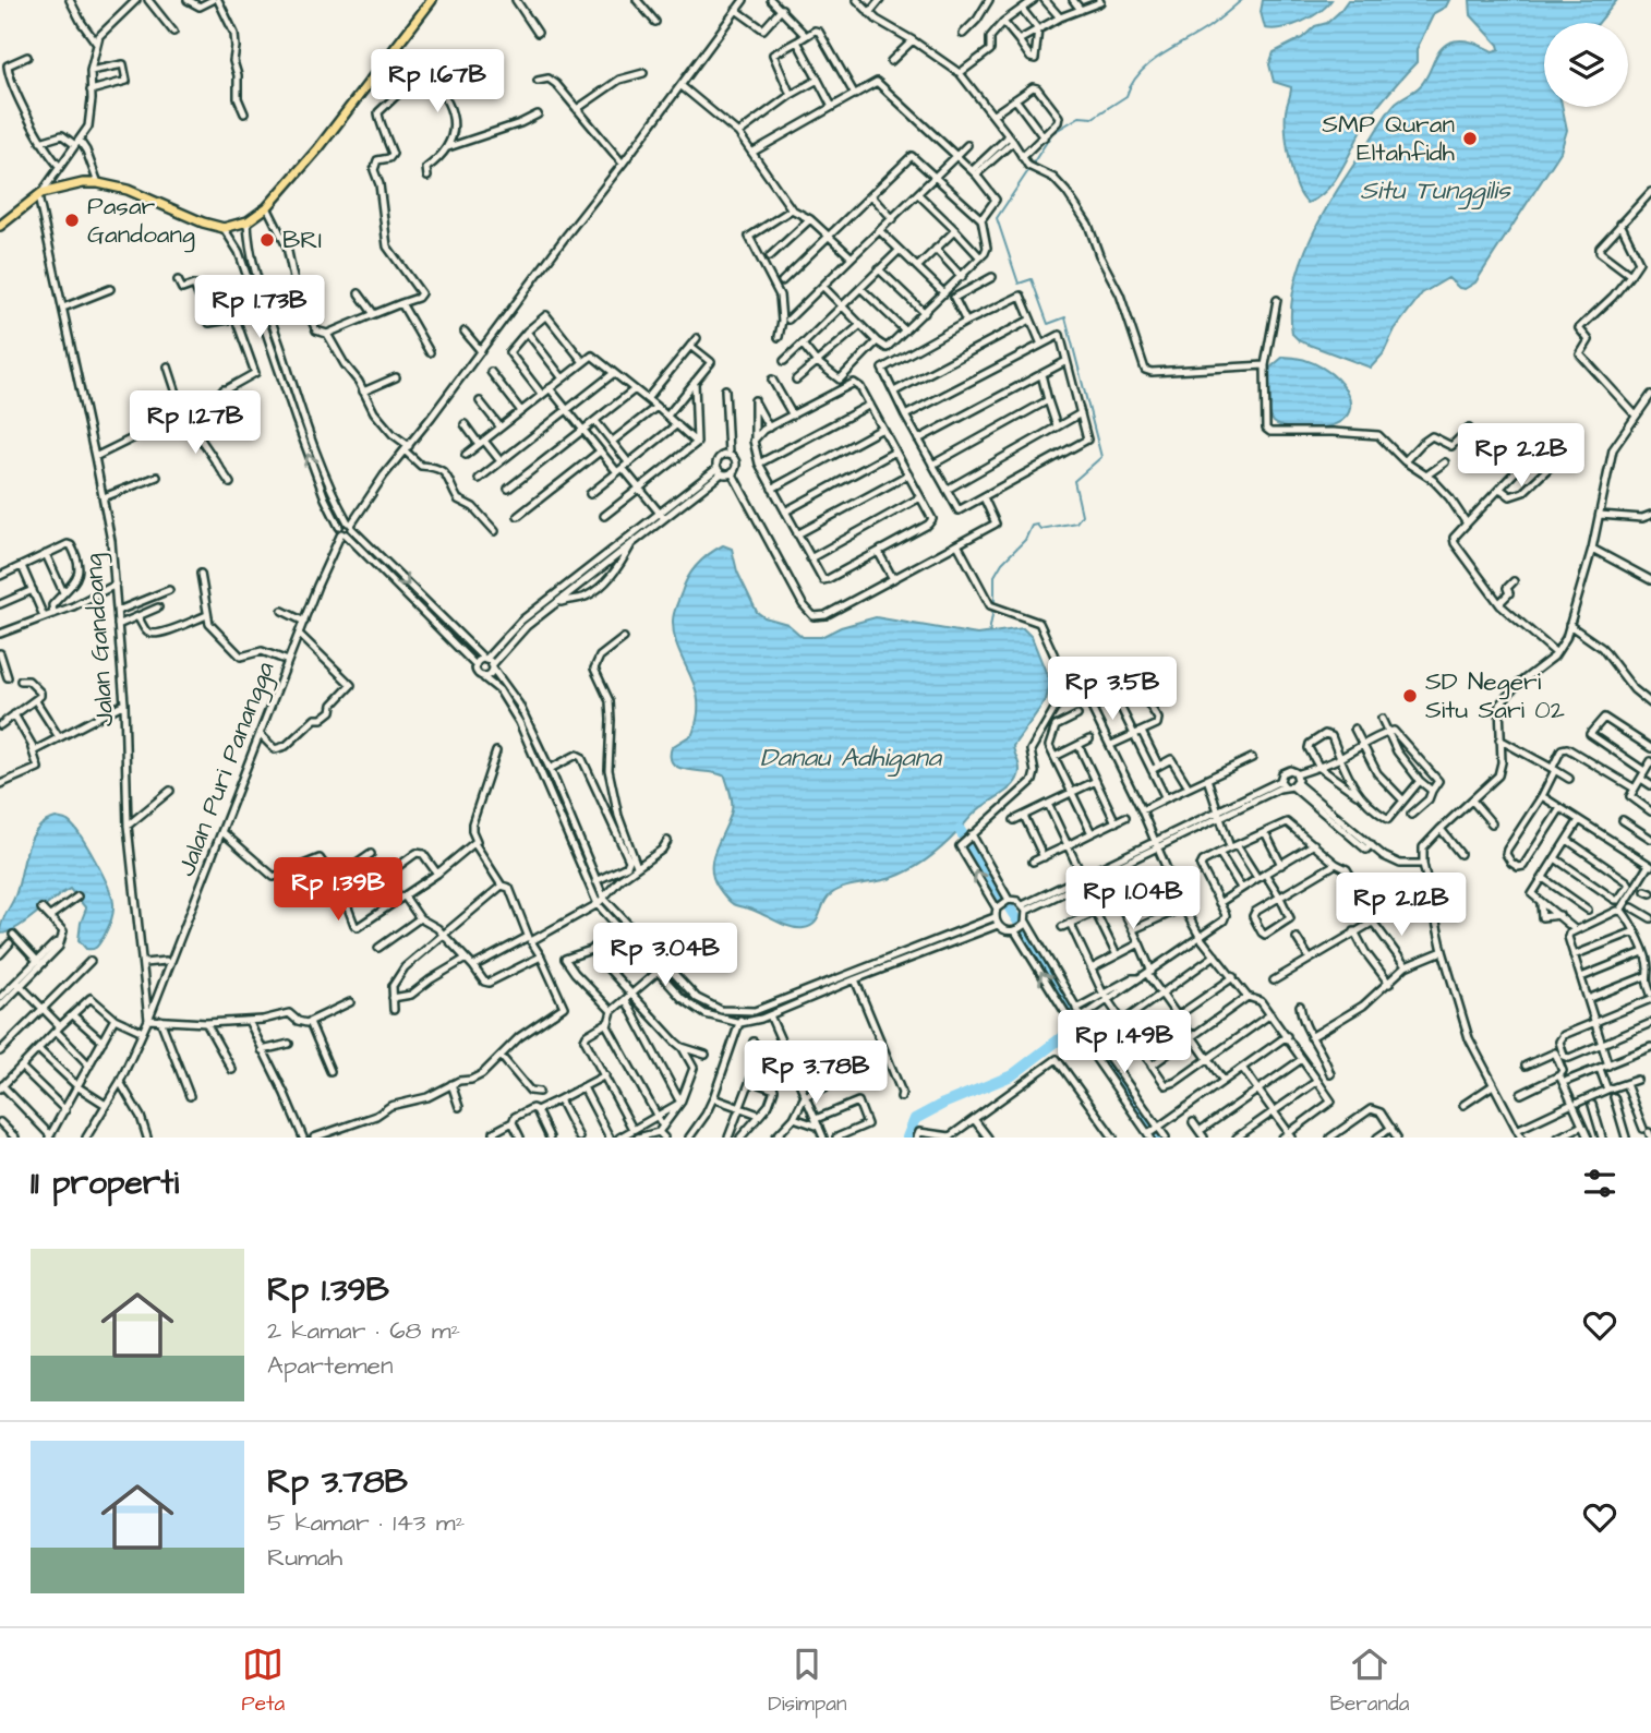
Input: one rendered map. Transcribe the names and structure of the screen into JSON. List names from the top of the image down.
{
  "streets": {
    "street": ["Jalan Gandoang", "Jalan Puri Panangga"]
  },
  "crossings": [
    ["Jalan Gandoang", "Jalan Puri Panangga"]
  ],
  "water": ["Situ Tunggilis", "Danau Adhigana"],
  "places": [
    "SMP Quran Eltahfidh",
    "Pasar Gandoang",
    "BRI",
    "SD Negeri Situ Sari 02"
  ],
  "page": {
    "price": [
      "Rp 1.67B",
      "Rp 1.73B",
      "Rp 1.27B",
      "Rp 2.2B",
      "Rp 3.5B",
      "Rp 1.39B",
      "Rp 1.04B",
      "Rp 2.12B",
      "Rp 3.04B",
      "Rp 1.49B",
      "Rp 3.78B"
    ],
    "heading": "11 properti",
    "list": [
      {
        "name": "Rp 1.39B",
        "note": "2 kamar · 68 m² · Apartemen"
      },
      {
        "name": "Rp 3.78B",
        "note": "5 kamar · 143 m² · Rumah"
      }
    ],
    "tabs": ["Peta", "Disimpan", "Beranda"]
  }
}
